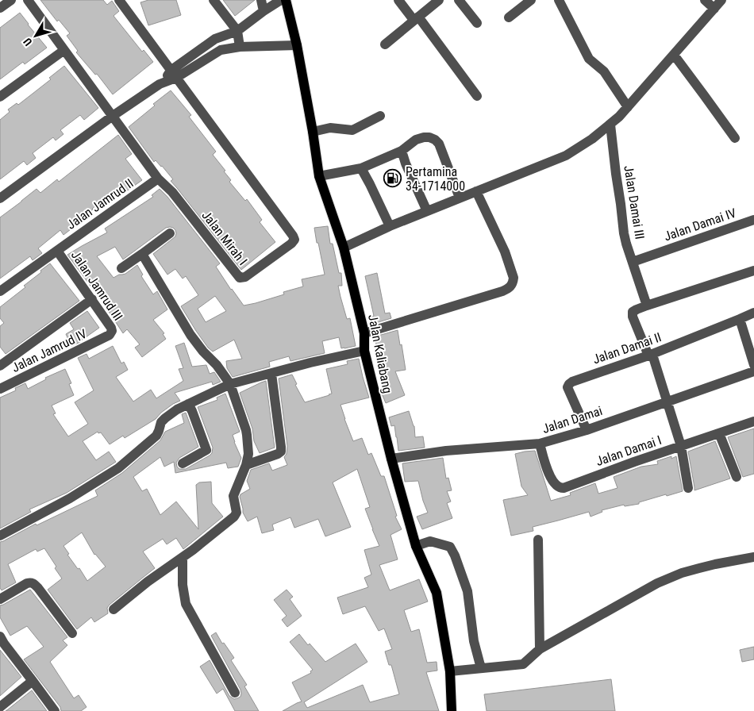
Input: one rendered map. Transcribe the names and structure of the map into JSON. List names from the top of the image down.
{
  "streets": {
    "main road": ["Jalan Kaliabang"],
    "street": [
      "Jalan Damai III",
      "Jalan Jamrud II",
      "Jalan Damai IV",
      "Jalan Mirah I",
      "Jalan Jamrud III",
      "Jalan Damai II",
      "Jalan Jamrud IV",
      "Jalan Damai",
      "Jalan Damai I"
    ]
  },
  "crossings": [
    ["Jalan Damai III", "Jalan Damai IV"],
    ["Jalan Jamrud II", "Jalan Mirah I"],
    ["Jalan Jamrud II", "Jalan Jamrud III"],
    ["Jalan Jamrud III", "Jalan Jamrud IV"],
    ["Jalan Damai II", "Jalan Damai"],
    ["Jalan Kaliabang", "Jalan Damai"],
    ["Jalan Damai", "Jalan Damai I"]
  ],
  "places": {
    "fuel station": ["Pertamina 34-1714000"]
  },
  "north": "bottom left"
}
